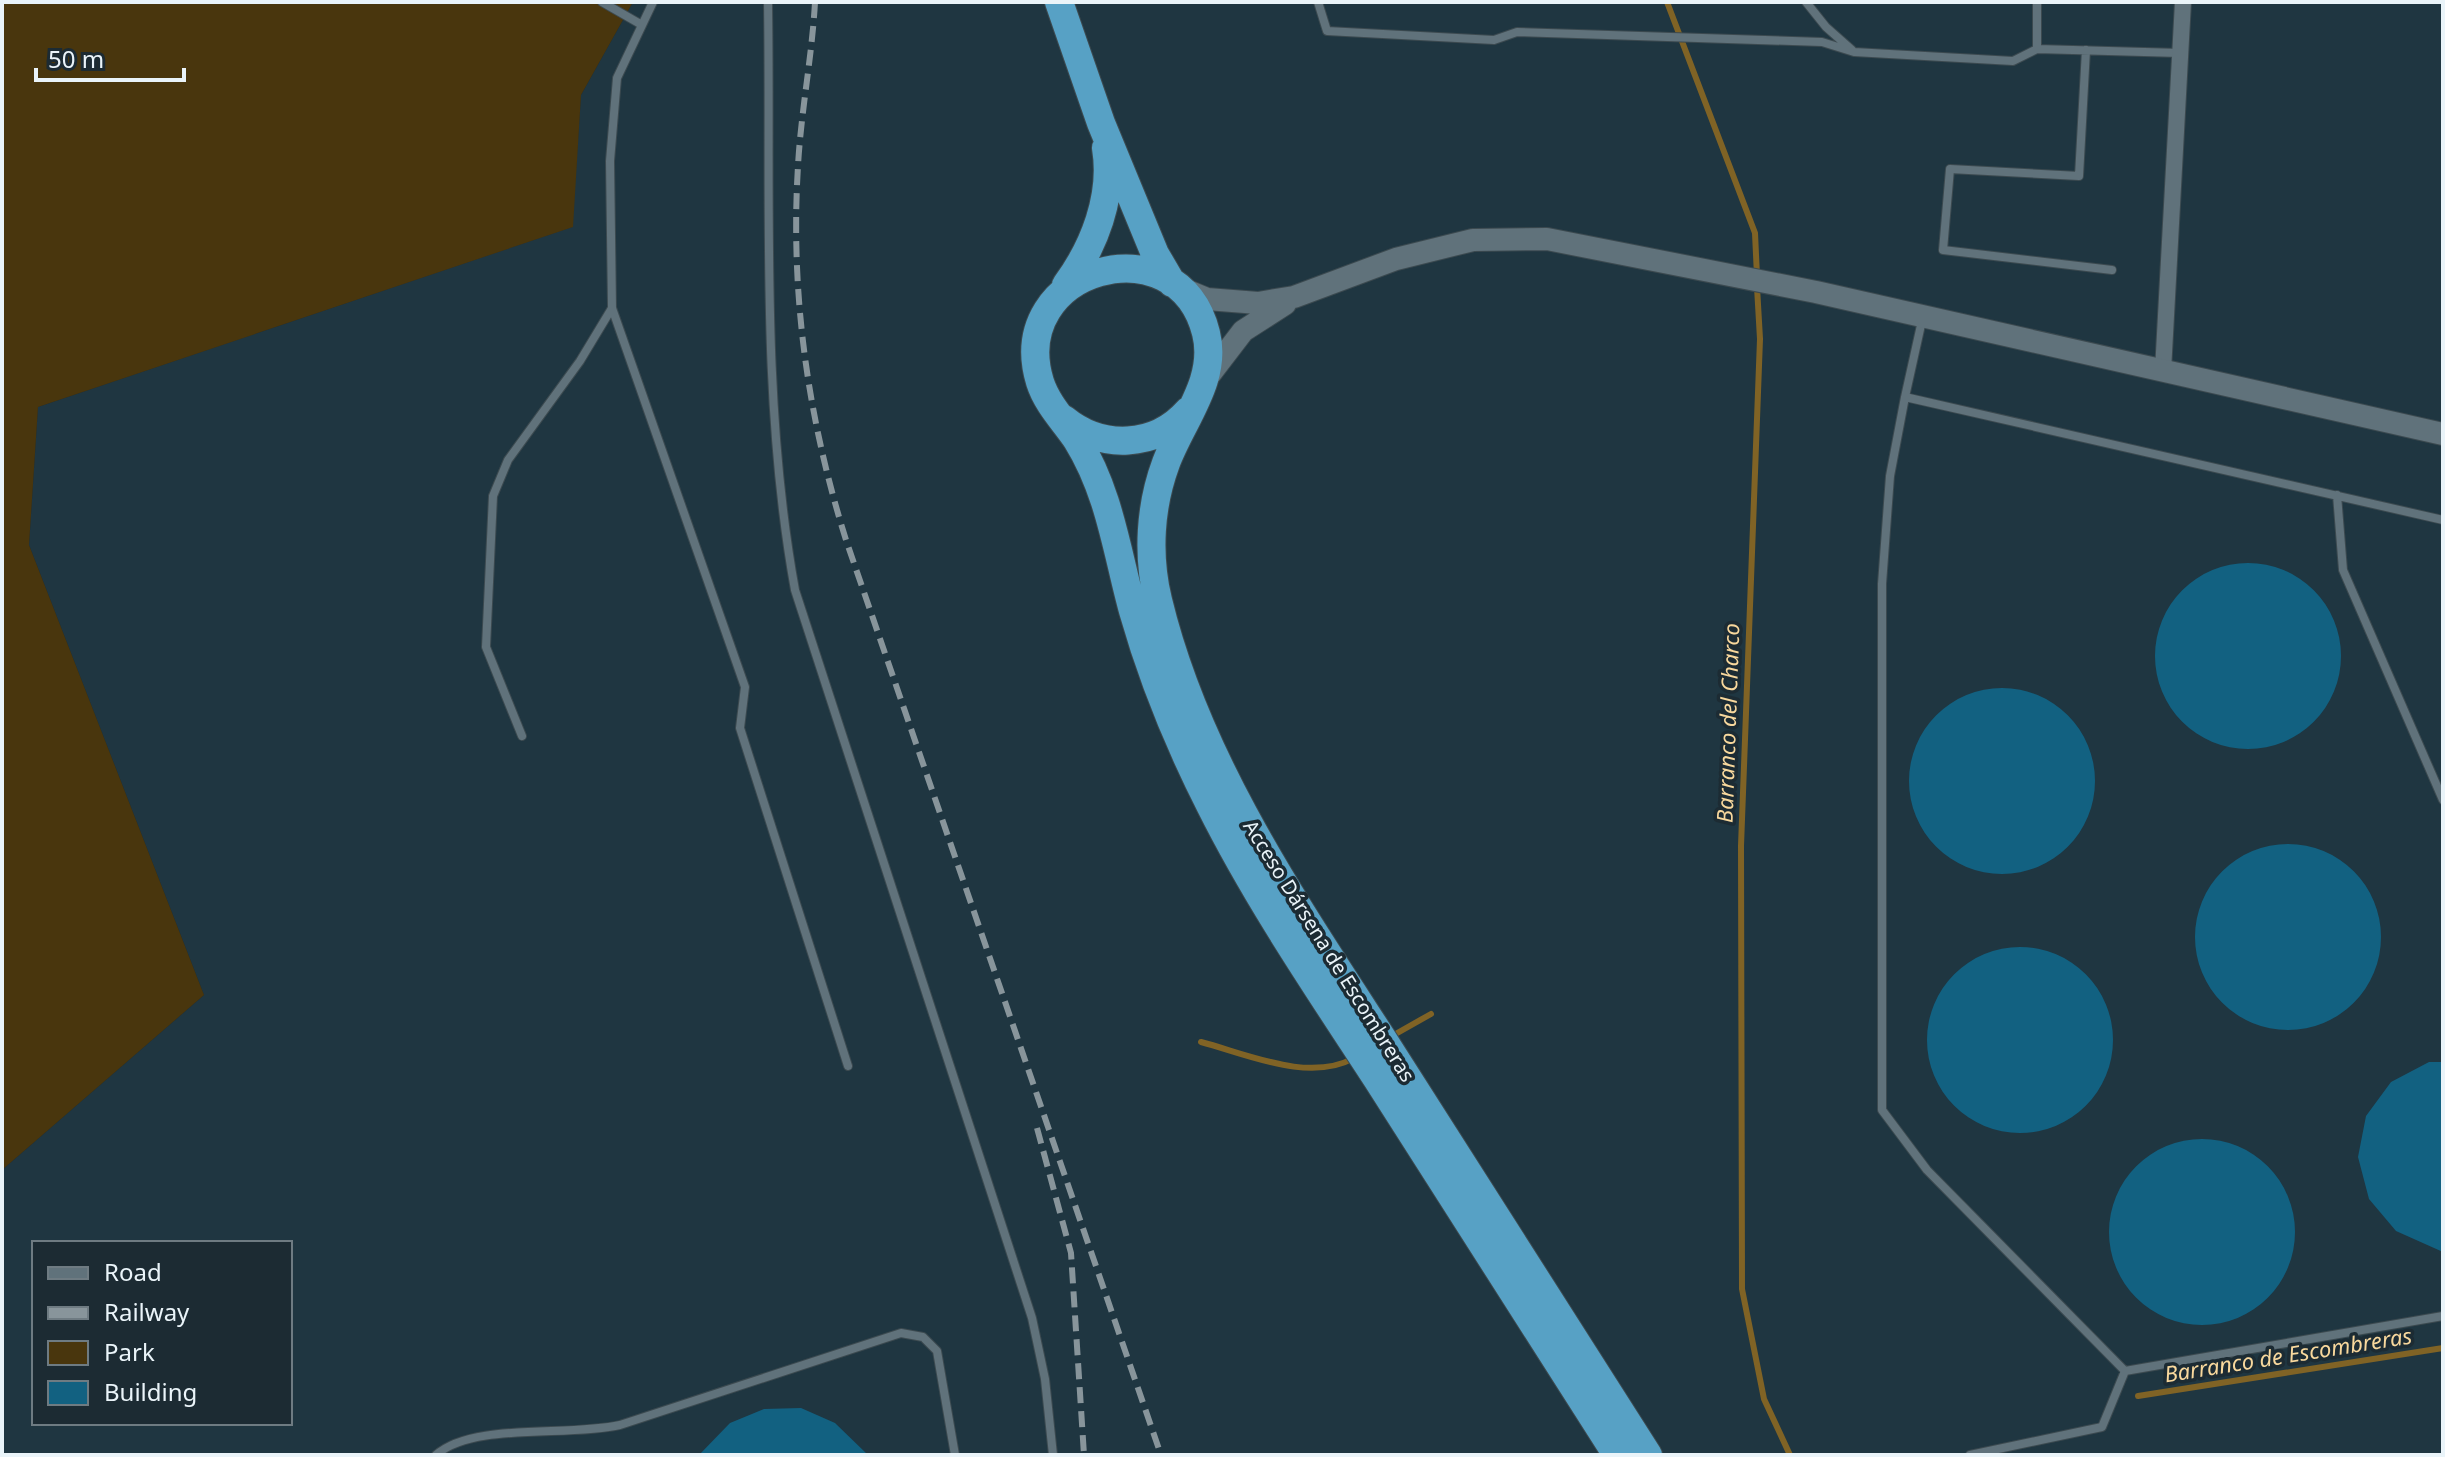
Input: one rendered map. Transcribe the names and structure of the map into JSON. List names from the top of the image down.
{
  "streets": {
    "highway": ["Acceso Dársena de Escombreras"]
  },
  "water": ["Barranco del Charco", "Barranco de Escombreras"],
  "legend": [
    "Road",
    "Railway",
    "Park",
    "Building"
  ],
  "scale_bar": "50 m"
}
